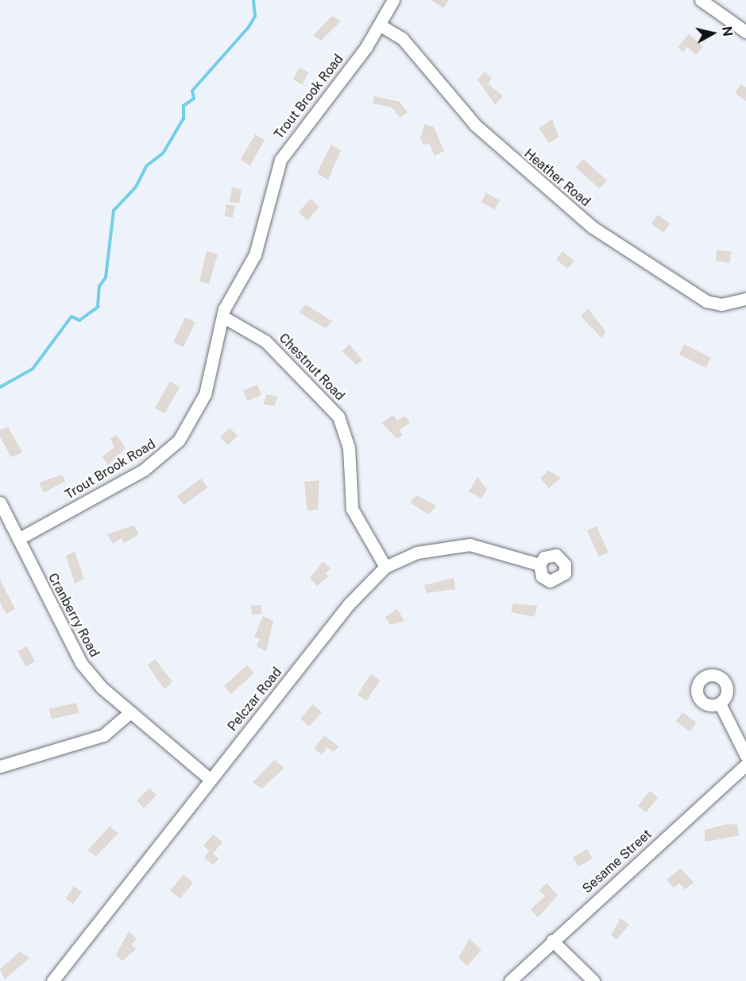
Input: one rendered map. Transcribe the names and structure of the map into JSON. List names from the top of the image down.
{
  "streets": {
    "street": [
      "Trout Brook Road",
      "Heather Road",
      "Chestnut Road",
      "Cranberry Road",
      "Pelczar Road",
      "Sesame Street"
    ]
  },
  "crossings": [
    ["Trout Brook Road", "Heather Road"],
    ["Trout Brook Road", "Chestnut Road"],
    ["Trout Brook Road", "Cranberry Road"],
    ["Chestnut Road", "Pelczar Road"],
    ["Cranberry Road", "Pelczar Road"]
  ],
  "north": "right"
}
